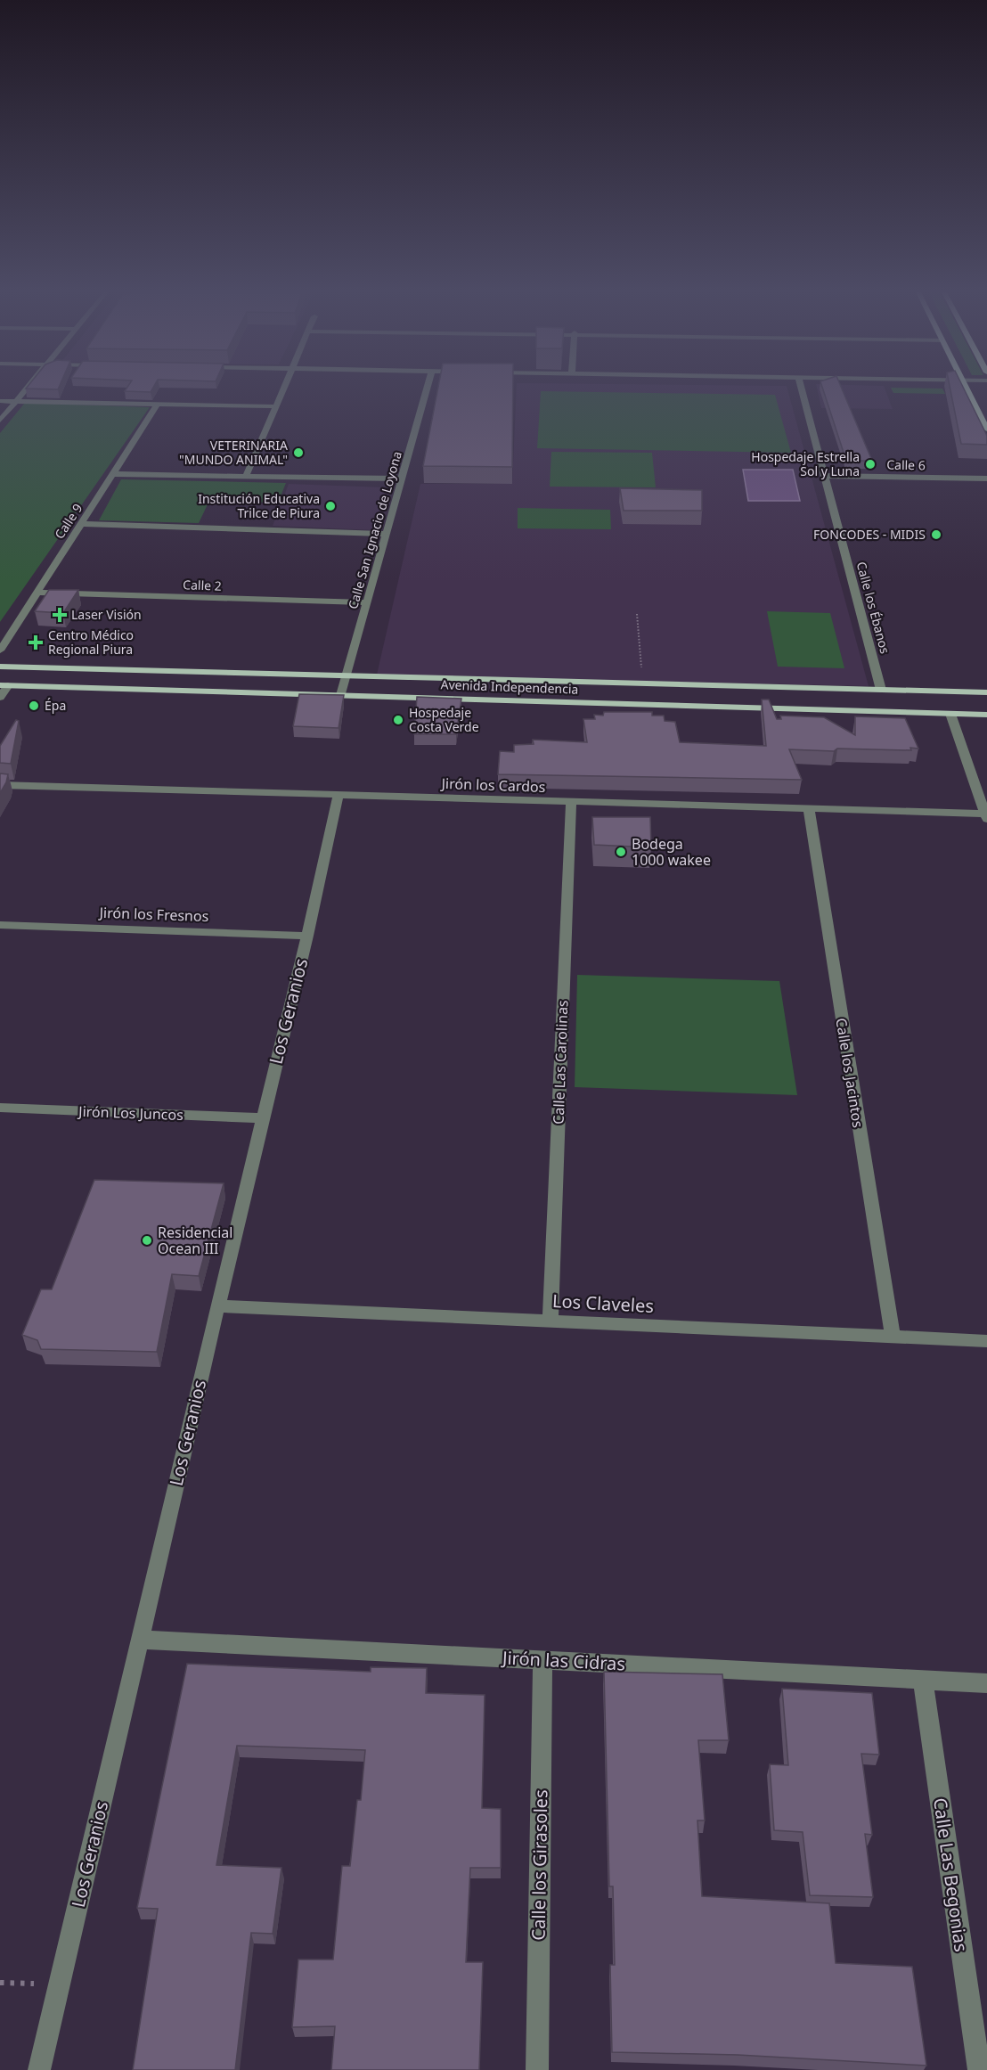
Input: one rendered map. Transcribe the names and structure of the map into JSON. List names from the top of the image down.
{
  "streets": {
    "main road": ["Avenida Independencia"],
    "street": [
      "Calle 6",
      "Calle 9",
      "Calle San Ignacio de Loyona",
      "Calle 2",
      "Calle los Ébanos",
      "Jirón los Cardos",
      "Jirón los Fresnos",
      "Los Geranios",
      "Calle Las Carolinas",
      "Calle los Jacintos",
      "Jirón Los Juncos",
      "Los Claveles",
      "Jirón las Cidras",
      "Calle los Girasoles",
      "Calle Las Begonias"
    ]
  },
  "crossings": [
    ["Calle 6", "Calle los Ébanos"],
    ["Calle 9", "Calle 2"],
    ["Calle San Ignacio de Loyona", "Calle 2"],
    ["Calle San Ignacio de Loyona", "Avenida Independencia"],
    ["Calle los Ébanos", "Avenida Independencia"],
    ["Jirón los Cardos", "Los Geranios"],
    ["Jirón los Cardos", "Calle Las Carolinas"],
    ["Jirón los Cardos", "Calle los Jacintos"],
    ["Jirón los Fresnos", "Los Geranios"],
    ["Los Geranios", "Jirón Los Juncos"],
    ["Los Geranios", "Los Claveles"],
    ["Los Geranios", "Jirón las Cidras"],
    ["Calle Las Carolinas", "Los Claveles"],
    ["Calle los Jacintos", "Los Claveles"],
    ["Jirón las Cidras", "Calle los Girasoles"],
    ["Jirón las Cidras", "Calle Las Begonias"]
  ],
  "places": {
    "other": [
      "VETERINARIA \"MUNDO ANIMAL\"",
      "Hospedaje Estrella Sol y Luna",
      "Institución Educativa Trilce de Piura",
      "FONCODES - MIDIS",
      "Épa",
      "Hospedaje Costa Verde",
      "Bodega 1000 wakee",
      "Residencial Ocean III"
    ],
    "health": ["Laser Visión", "Centro Médico Regional Piura"]
  }
}
